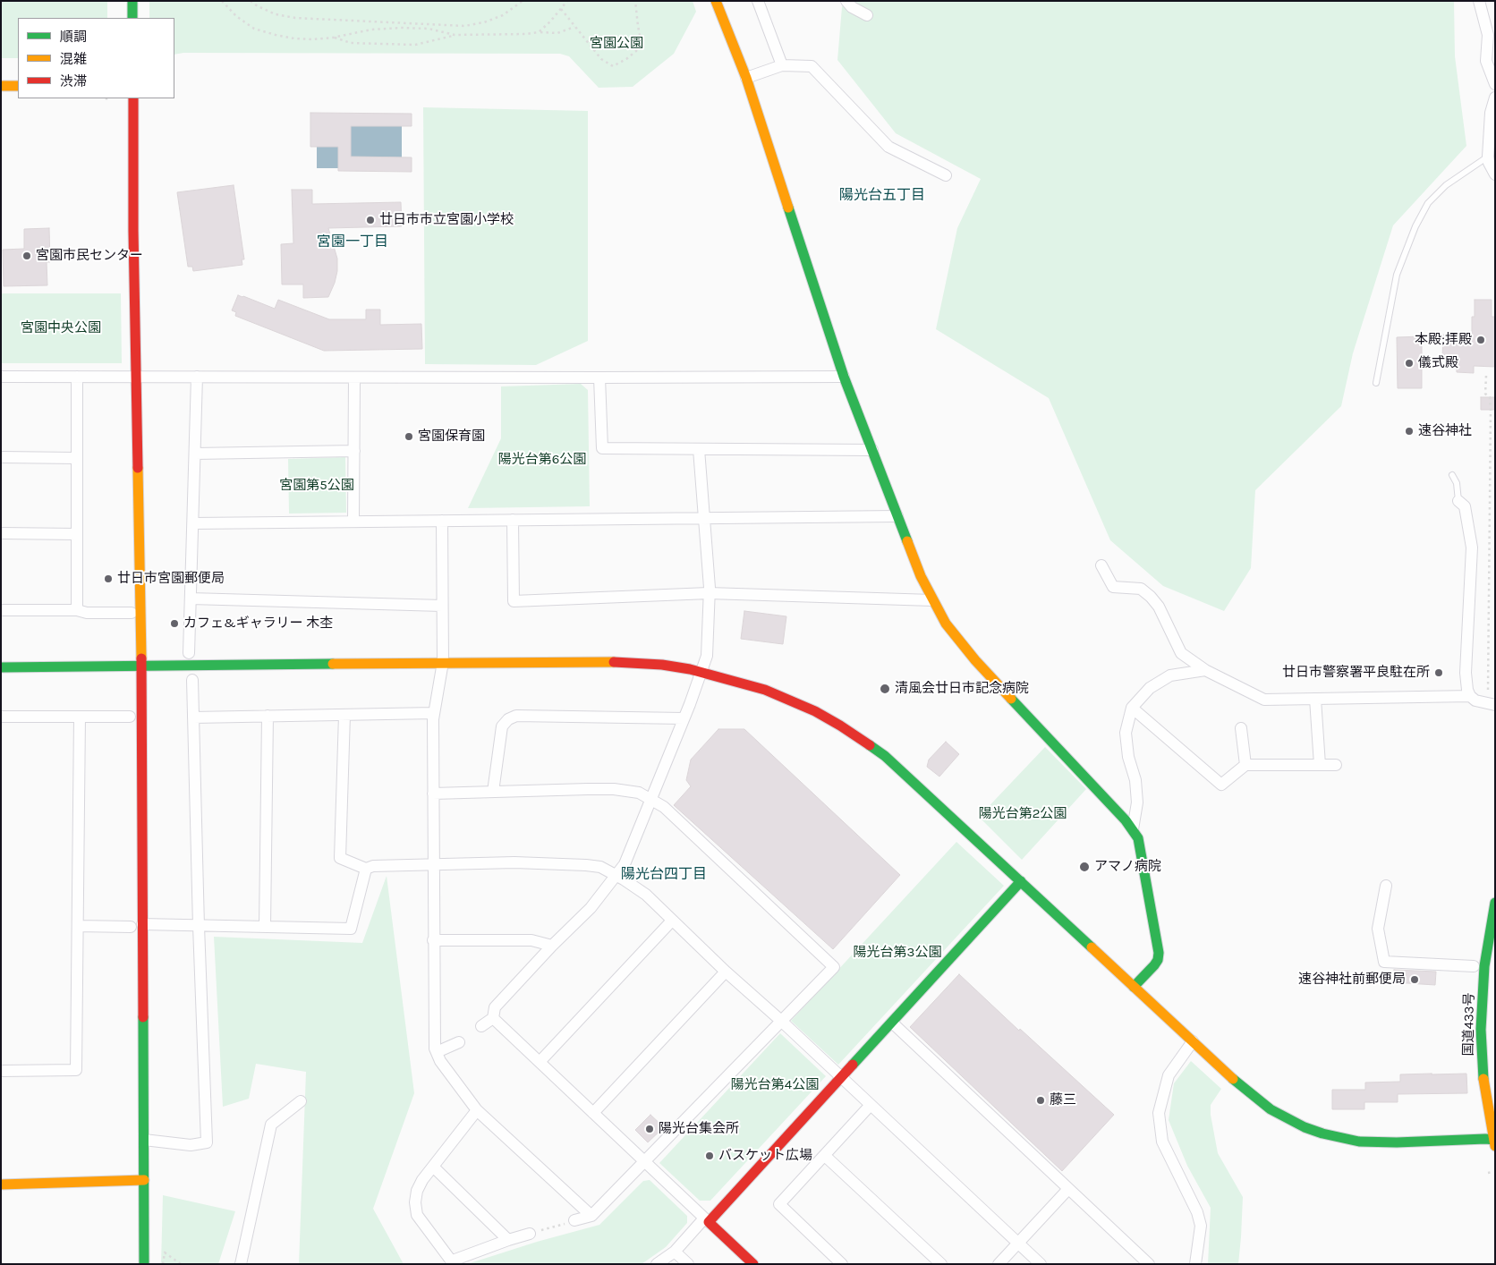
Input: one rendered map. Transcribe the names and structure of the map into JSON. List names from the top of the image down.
{
  "streets": {
    "main road": ["国道433号"]
  },
  "districts": ["陽光台五丁目", "宮園一丁目", "陽光台四丁目"],
  "parks": [
    "宮園公園",
    "宮園中央公園",
    "陽光台第6公園",
    "宮園第5公園",
    "陽光台第2公園",
    "陽光台第3公園",
    "陽光台第4公園"
  ],
  "places": [
    "廿日市市立宮園小学校",
    "宮園市民センター",
    "本殿;拝殿",
    "儀式殿",
    "速谷神社",
    "宮園保育園",
    "廿日市宮園郵便局",
    "カフェ&ギャラリー 木杢",
    "廿日市警察署平良駐在所",
    "清風会廿日市記念病院",
    "アマノ病院",
    "速谷神社前郵便局",
    "藤三",
    "陽光台集会所",
    "バスケット広場"
  ],
  "legend": ["順調", "混雑", "渋滞"]
}
